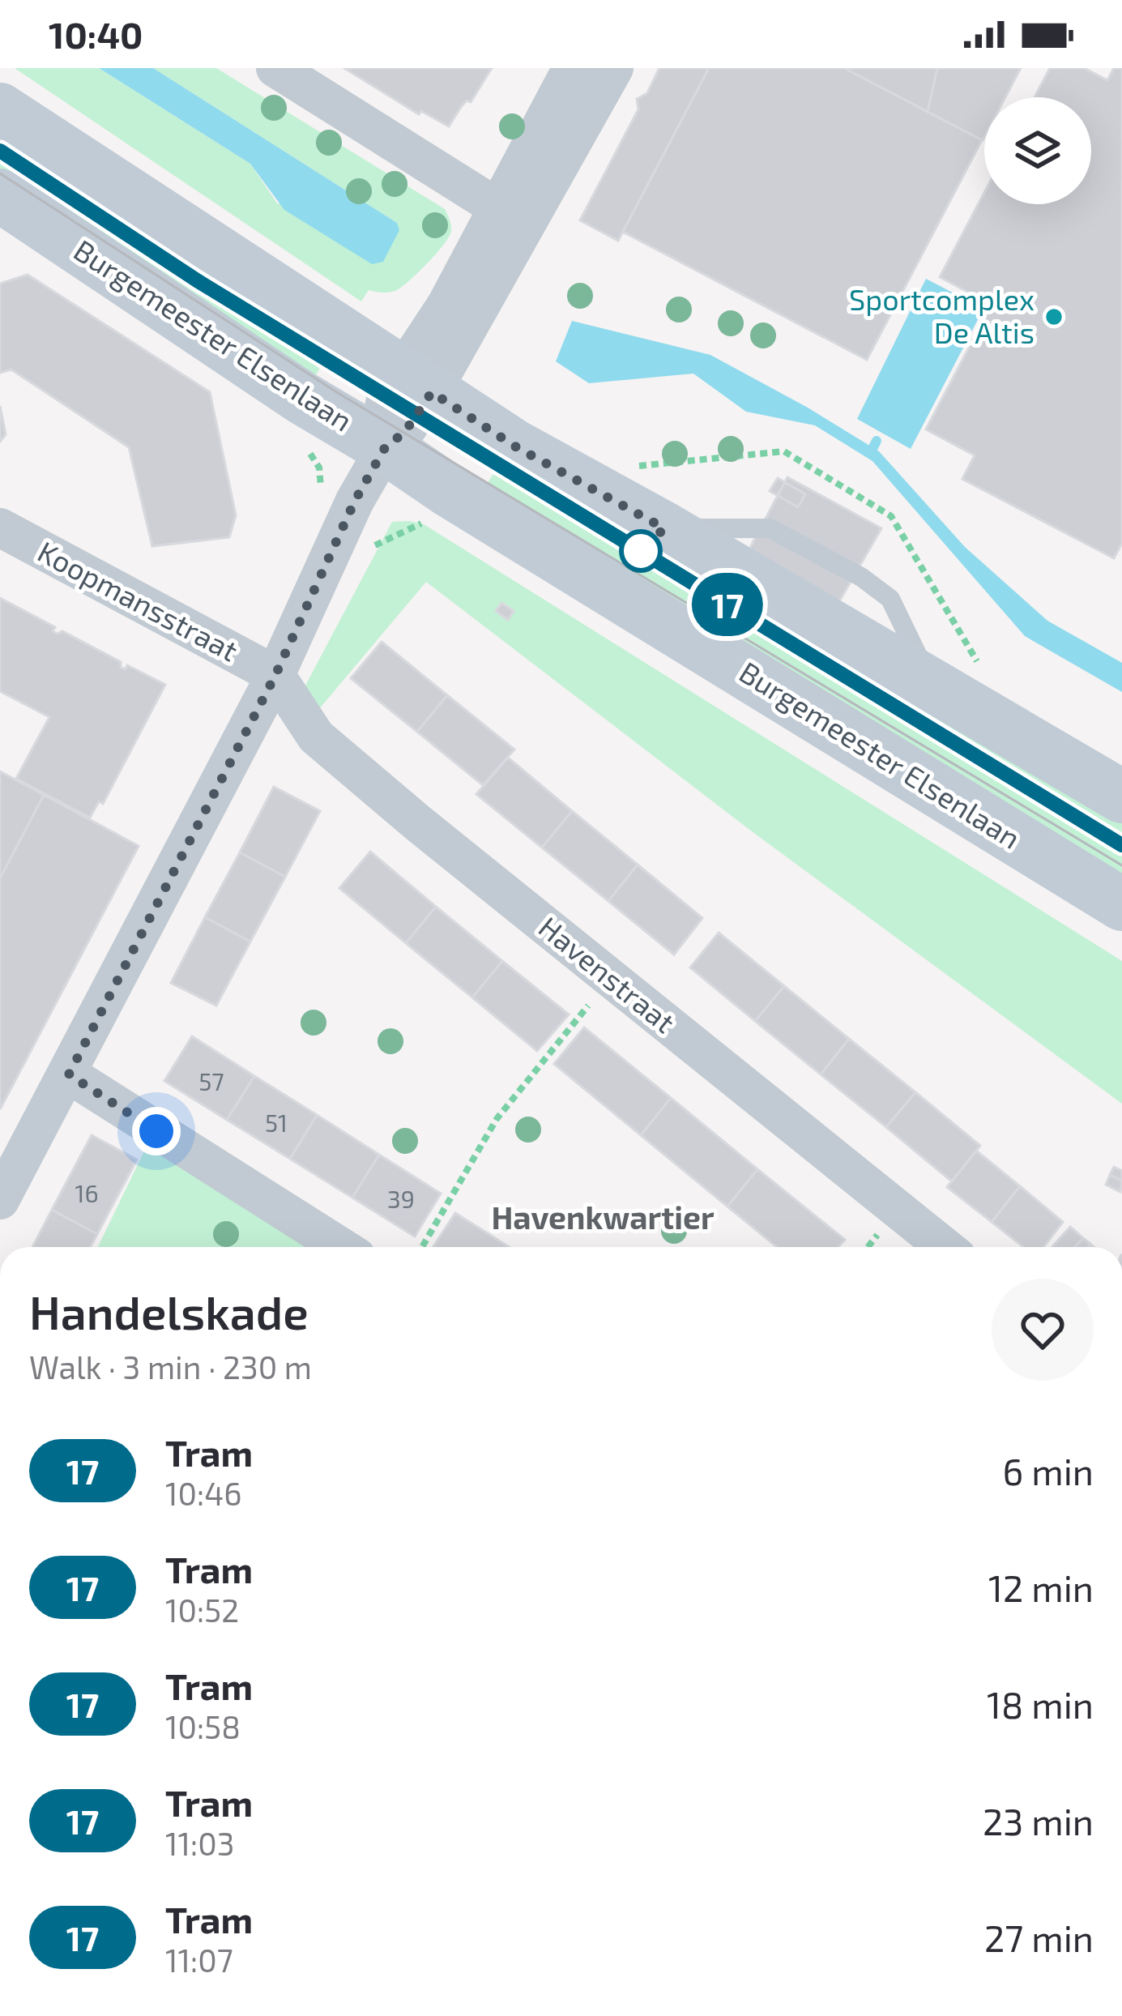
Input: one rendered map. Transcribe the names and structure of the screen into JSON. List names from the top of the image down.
{
  "streets": {
    "main road": ["Burgemeester Elsenlaan"],
    "street": ["Koopmansstraat", "Havenstraat"]
  },
  "crossings": [
    ["Koopmansstraat", "Havenstraat"]
  ],
  "districts": ["Havenkwartier"],
  "places": ["Sportcomplex De Altis"],
  "lines": ["tram line 17"],
  "house_numbers": [
    "57",
    "51",
    "16",
    "39"
  ],
  "page": {
    "status": "10:40",
    "on_map": "17",
    "heading": ["Handelskade", "Walk · 3 min · 230 m"],
    "list": [
      {
        "mark": "17",
        "name": "Tram",
        "note": "10:46",
        "value": "6 min"
      },
      {
        "mark": "17",
        "name": "Tram",
        "note": "10:52",
        "value": "12 min"
      },
      {
        "mark": "17",
        "name": "Tram",
        "note": "10:58",
        "value": "18 min"
      },
      {
        "mark": "17",
        "name": "Tram",
        "note": "11:03",
        "value": "23 min"
      },
      {
        "mark": "17",
        "name": "Tram",
        "note": "11:07",
        "value": "27 min"
      }
    ]
  }
}
